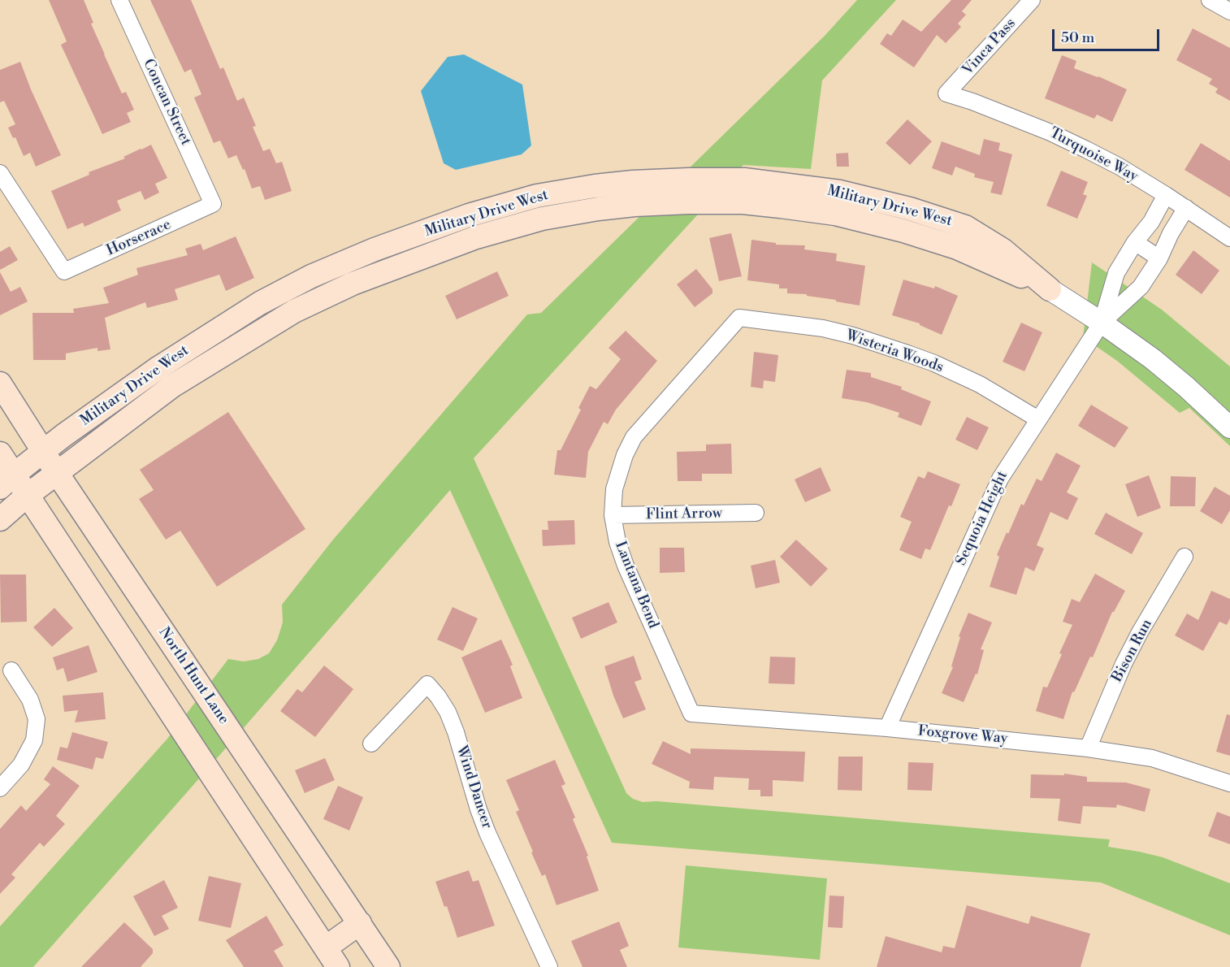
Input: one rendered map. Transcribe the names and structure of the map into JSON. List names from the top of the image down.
{
  "streets": {
    "main road": ["Military Drive West", "North Hunt Lane"],
    "street": [
      "Vinca Pass",
      "Concan Street",
      "Turquoise Way",
      "Horserace",
      "Wisteria Woods",
      "Flint Arrow",
      "Sequoia Height",
      "Lantana Bend",
      "Bison Run",
      "Foxgrove Way",
      "Wind Dancer"
    ]
  },
  "crossings": [
    ["Vinca Pass", "Turquoise Way"],
    ["Concan Street", "Horserace"],
    ["Turquoise Way", "Sequoia Height"],
    ["Military Drive West", "Sequoia Height"],
    ["Military Drive West", "North Hunt Lane"],
    ["Wisteria Woods", "Sequoia Height"],
    ["Wisteria Woods", "Lantana Bend"],
    ["Flint Arrow", "Lantana Bend"],
    ["Sequoia Height", "Foxgrove Way"],
    ["Lantana Bend", "Foxgrove Way"],
    ["Bison Run", "Foxgrove Way"]
  ],
  "scale_bar": "50 m"
}
